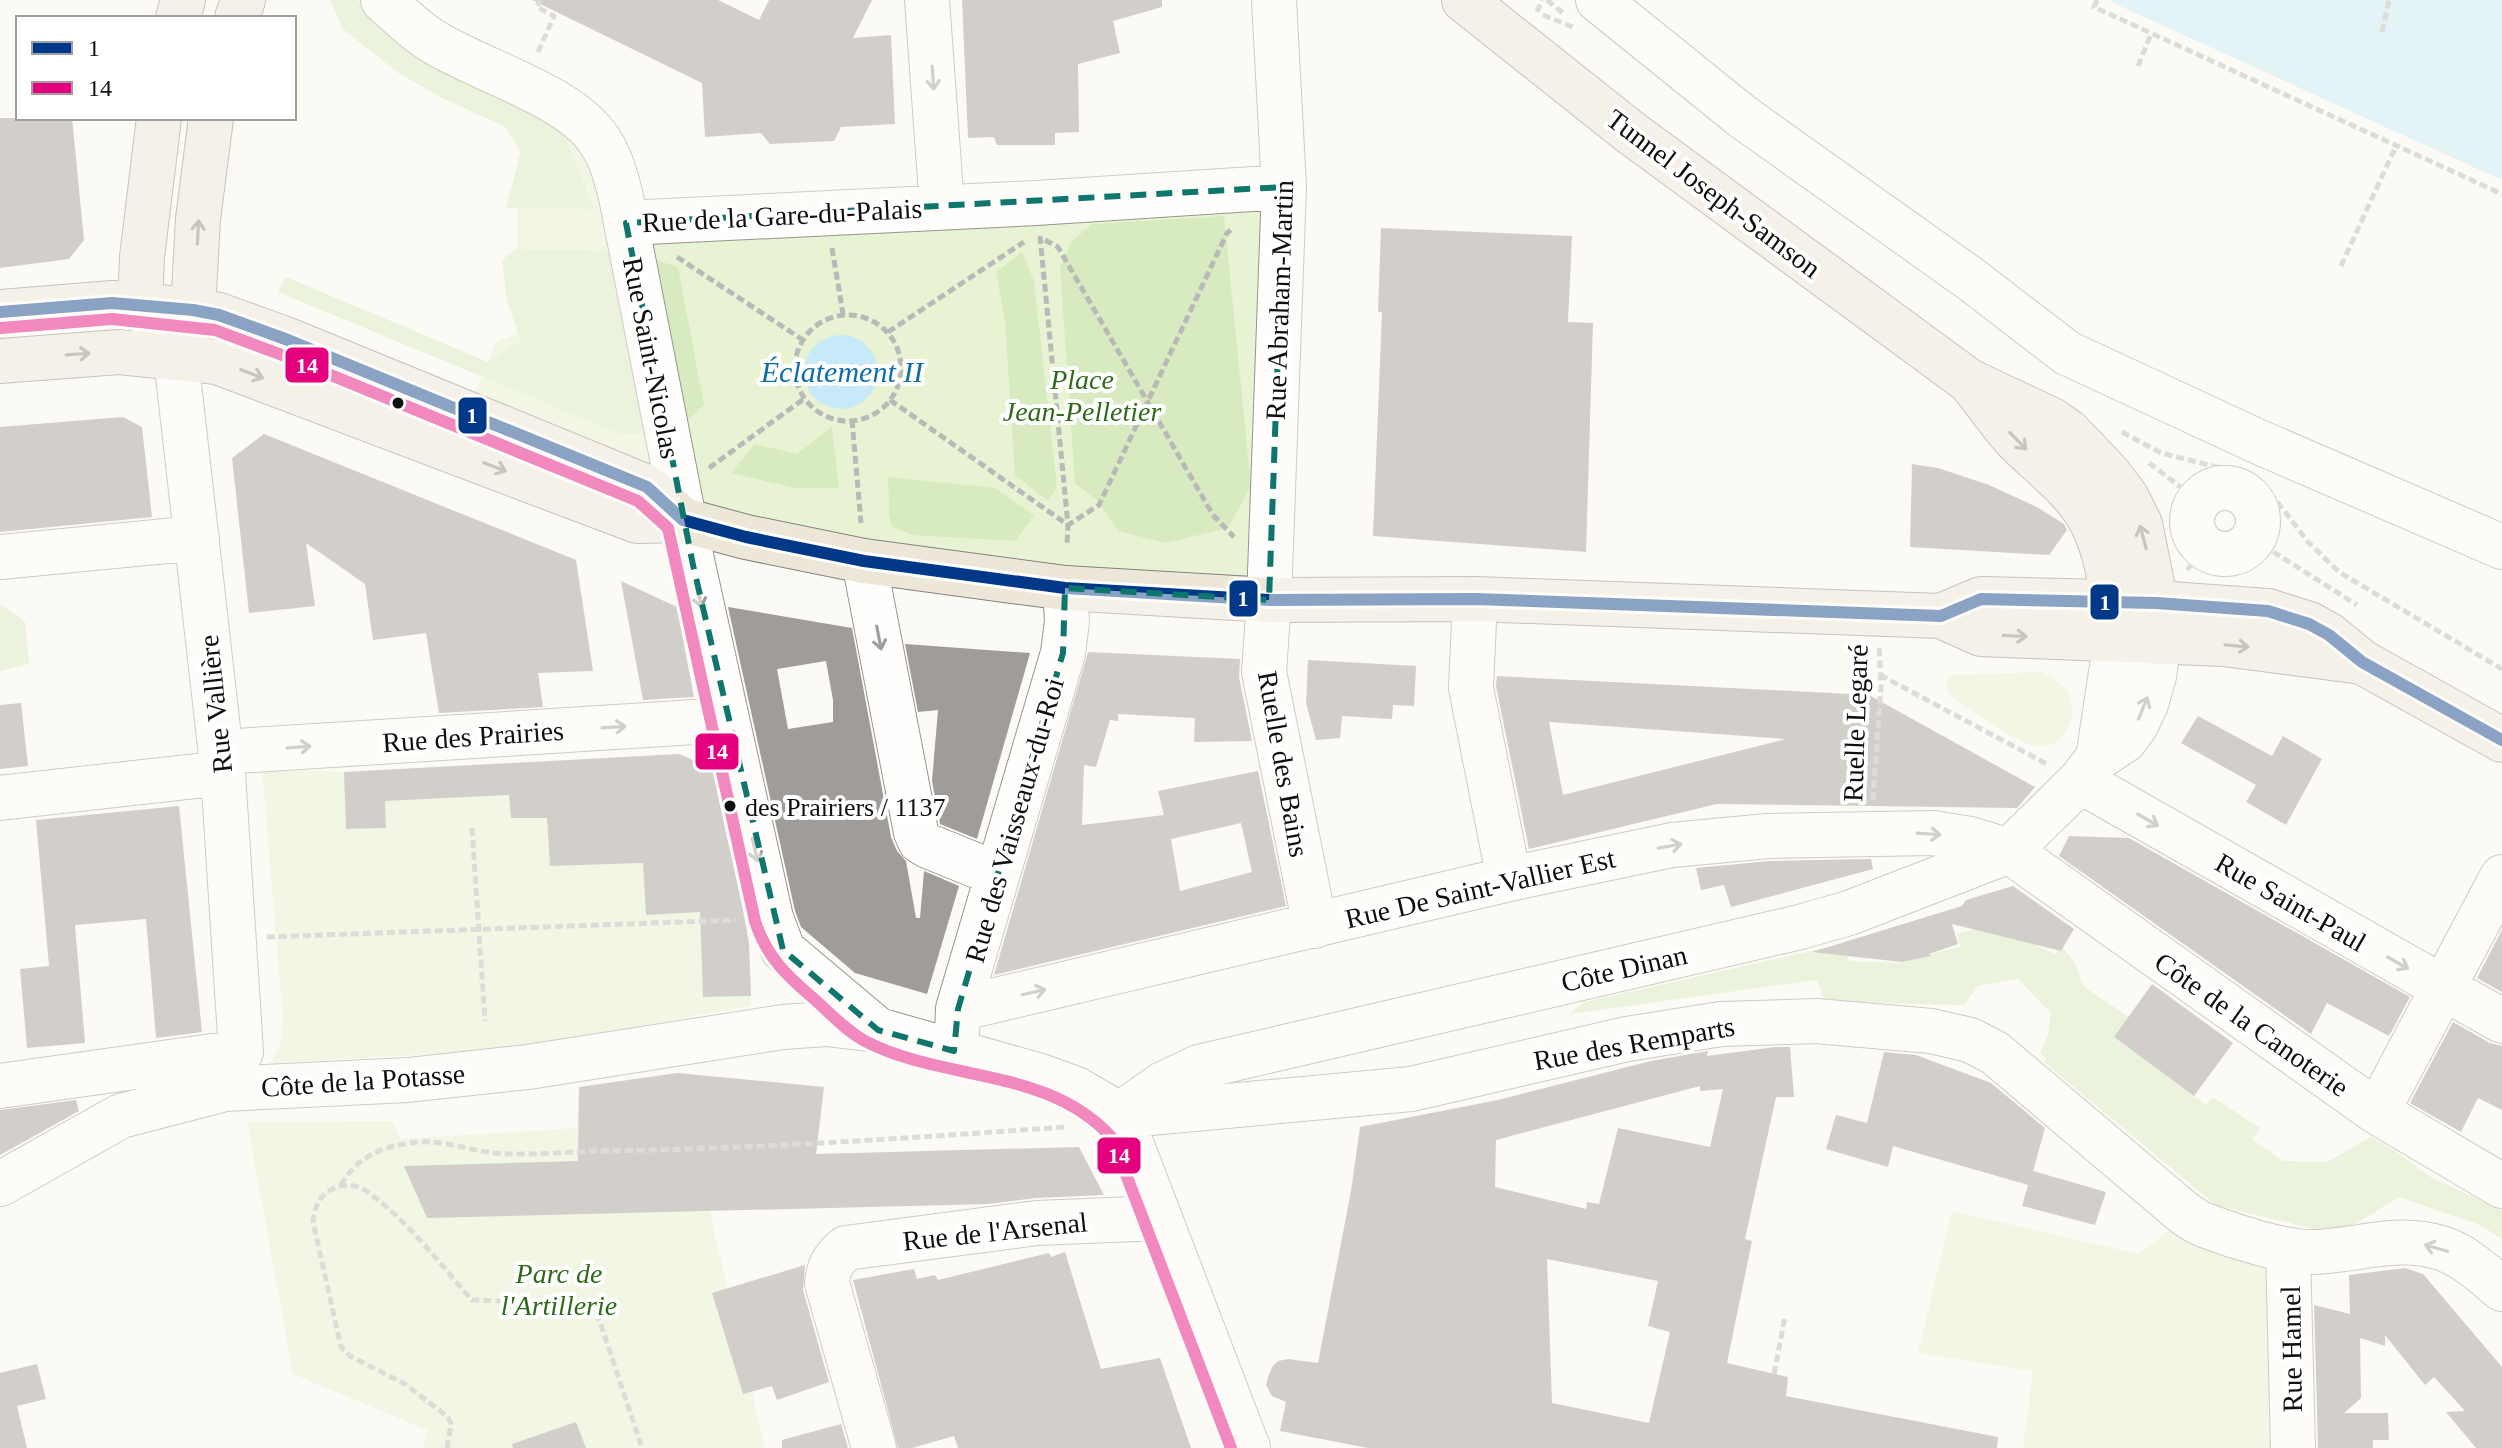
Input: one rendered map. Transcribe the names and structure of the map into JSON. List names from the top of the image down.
{
  "streets": {
    "main road": ["Tunnel Joseph-Samson"],
    "street": [
      "Rue de la Gare-du-Palais",
      "Rue Abraham-Martin",
      "Rue Saint-Nicolas",
      "Rue Vallière",
      "Rue des Prairies",
      "Ruelle des Bains",
      "Rue des Vaisseaux-du-Roi",
      "Rue De Saint-Vallier Est",
      "Rue Saint-Paul",
      "Côte Dinan",
      "Côte de la Canoterie",
      "Rue des Remparts",
      "Côte de la Potasse",
      "Rue de l'Arsenal",
      "Rue Hamel"
    ],
    "path": ["Ruelle Legaré"]
  },
  "crossings": [
    ["Rue de la Gare-du-Palais", "Rue Abraham-Martin"],
    ["Rue de la Gare-du-Palais", "Rue Saint-Nicolas"],
    ["Rue Abraham-Martin", "Ruelle des Bains"],
    ["Rue Saint-Nicolas", "Rue des Prairies"],
    ["Rue Saint-Nicolas", "Côte de la Potasse"],
    ["Rue Vallière", "Rue des Prairies"],
    ["Ruelle Legaré", "Rue De Saint-Vallier Est"],
    ["Ruelle des Bains", "Rue De Saint-Vallier Est"],
    ["Rue des Vaisseaux-du-Roi", "Rue De Saint-Vallier Est"],
    ["Rue De Saint-Vallier Est", "Côte Dinan"],
    ["Rue De Saint-Vallier Est", "Côte de la Canoterie"],
    ["Rue Saint-Paul", "Côte Dinan"],
    ["Côte Dinan", "Côte de la Canoterie"],
    ["Côte Dinan", "Rue des Remparts"],
    ["Rue des Remparts", "Rue Hamel"]
  ],
  "one_way": ["Rue des Prairies", "Rue De Saint-Vallier Est"],
  "water": ["Éclatement II"],
  "parks": ["Place Jean-Pelletier", "Parc de l'Artillerie"],
  "places": ["des Prairiers / 1137"],
  "lines": ["transit line 1", "transit line 14"],
  "legend": ["1", "14"]
}
